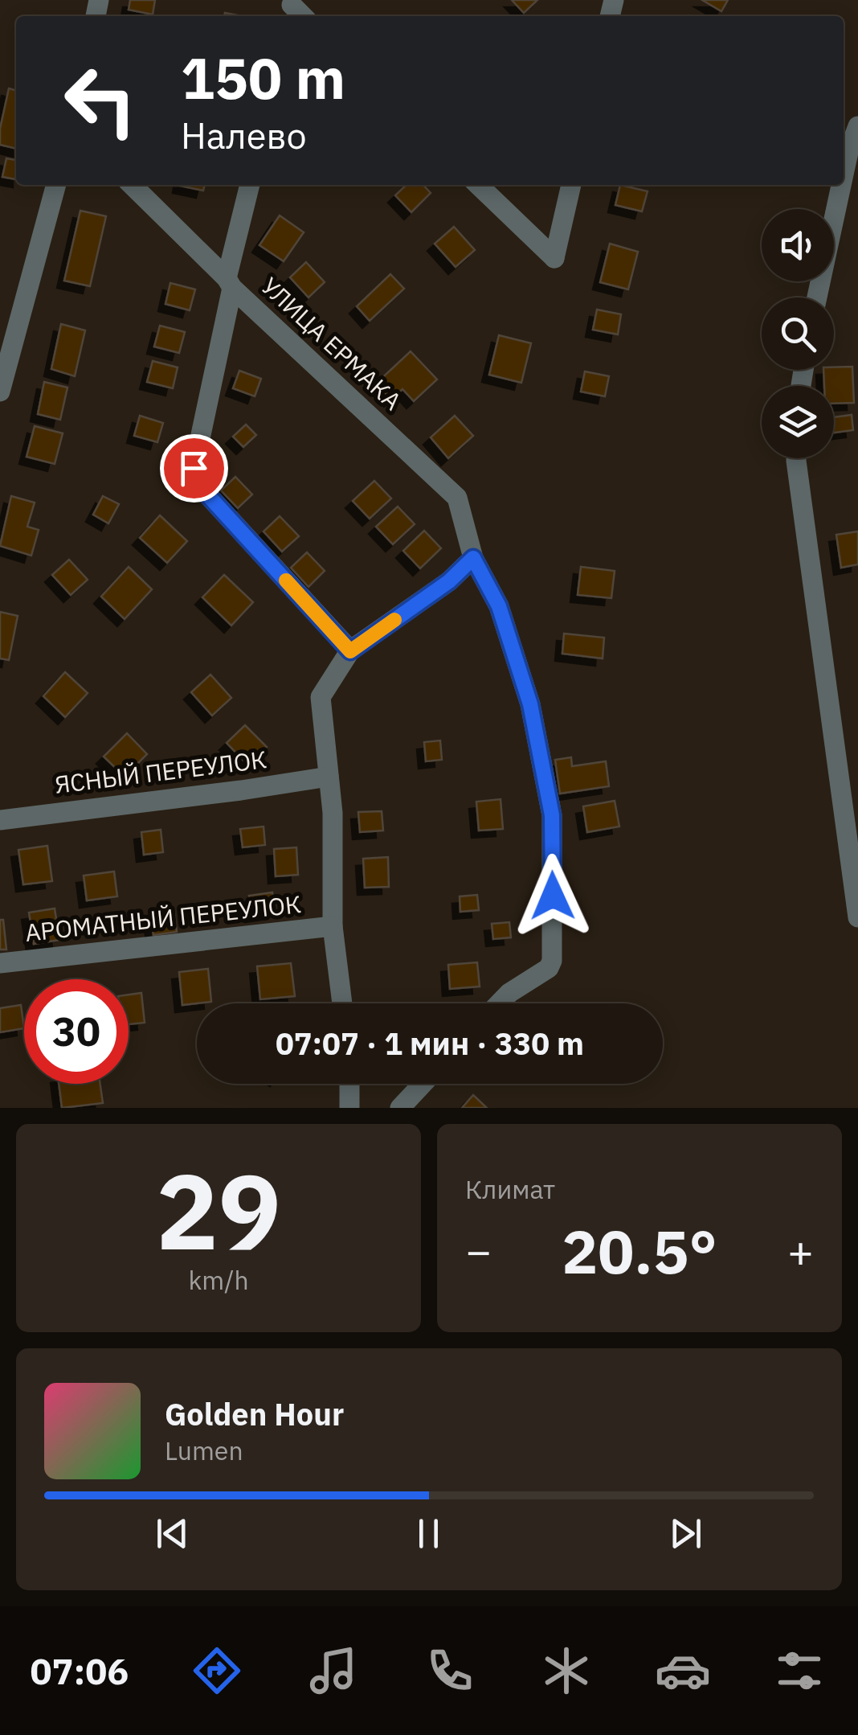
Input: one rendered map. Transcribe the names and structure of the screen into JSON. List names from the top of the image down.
{
  "streets": {
    "street": ["УЛИЦА ЕРМАКА", "ЯСНЫЙ ПЕРЕУЛОК", "АРОМАТНЫЙ ПЕРЕУЛОК"]
  },
  "page": {
    "turn": ["150 m", "Налево"],
    "limit": "30",
    "trip": "07:07 · 1 мин · 330 m",
    "tile": [
      ["29", "km/h"],
      "Климат"
    ],
    "heat": ["−", "20.5°", "+"],
    "song": ["Golden Hour", "Lumen"],
    "tabs": "07:06"
  }
}
